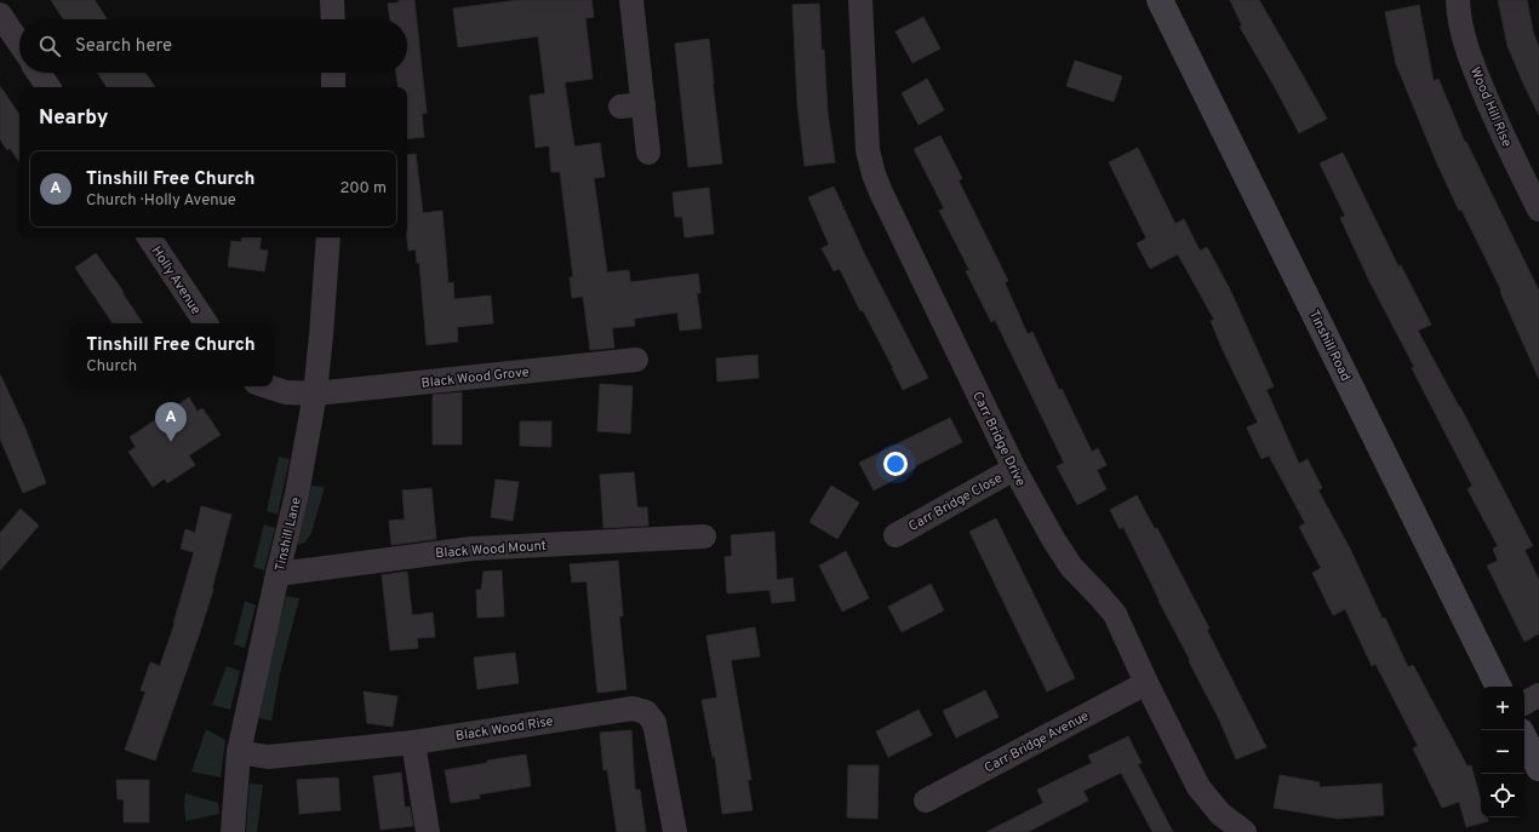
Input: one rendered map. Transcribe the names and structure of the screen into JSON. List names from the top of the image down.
{
  "streets": {
    "street": [
      "Wood Hill Rise",
      "Holly Avenue",
      "Tinshill Road",
      "Black Wood Grove",
      "Carr Bridge Drive",
      "Carr Bridge Close",
      "Tinshill Lane",
      "Black Wood Mount",
      "Black Wood Rise",
      "Carr Bridge Avenue"
    ]
  },
  "crossings": [
    ["Black Wood Grove", "Tinshill Lane"],
    ["Carr Bridge Drive", "Carr Bridge Close"],
    ["Carr Bridge Drive", "Carr Bridge Avenue"],
    ["Tinshill Lane", "Black Wood Mount"],
    ["Tinshill Lane", "Black Wood Rise"]
  ],
  "page": {
    "search": "Search here",
    "heading": "Nearby",
    "list": [
      {
        "mark": "A",
        "name": "Tinshill Free Church",
        "note": "Church · Holly Avenue",
        "value": "200 m"
      }
    ],
    "popup": ["Tinshill Free Church", "Church"],
    "pins": "A",
    "map_buttons": ["+", "−"]
  }
}
